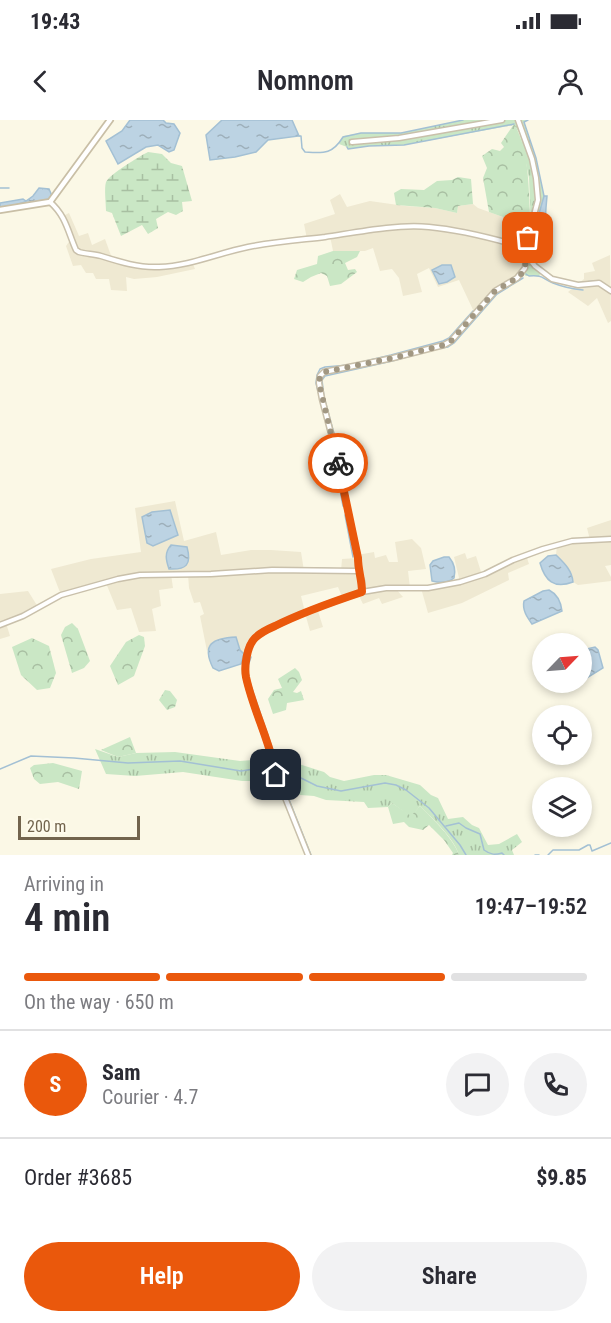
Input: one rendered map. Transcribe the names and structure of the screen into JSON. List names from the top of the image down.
{
  "scale_bar": "200 m",
  "north": "top right",
  "page": {
    "status": "19:43",
    "header": "Nomnom",
    "scale": "200 m",
    "heading": ["4 min", "Arriving in", "19:47–19:52"],
    "panel": [
      "Sam",
      "Courier · 4.7",
      "Order #3685",
      "$9.85"
    ],
    "bar": "On the way · 650 m",
    "round": "S",
    "buttons": ["Help", "Share"]
  }
}
